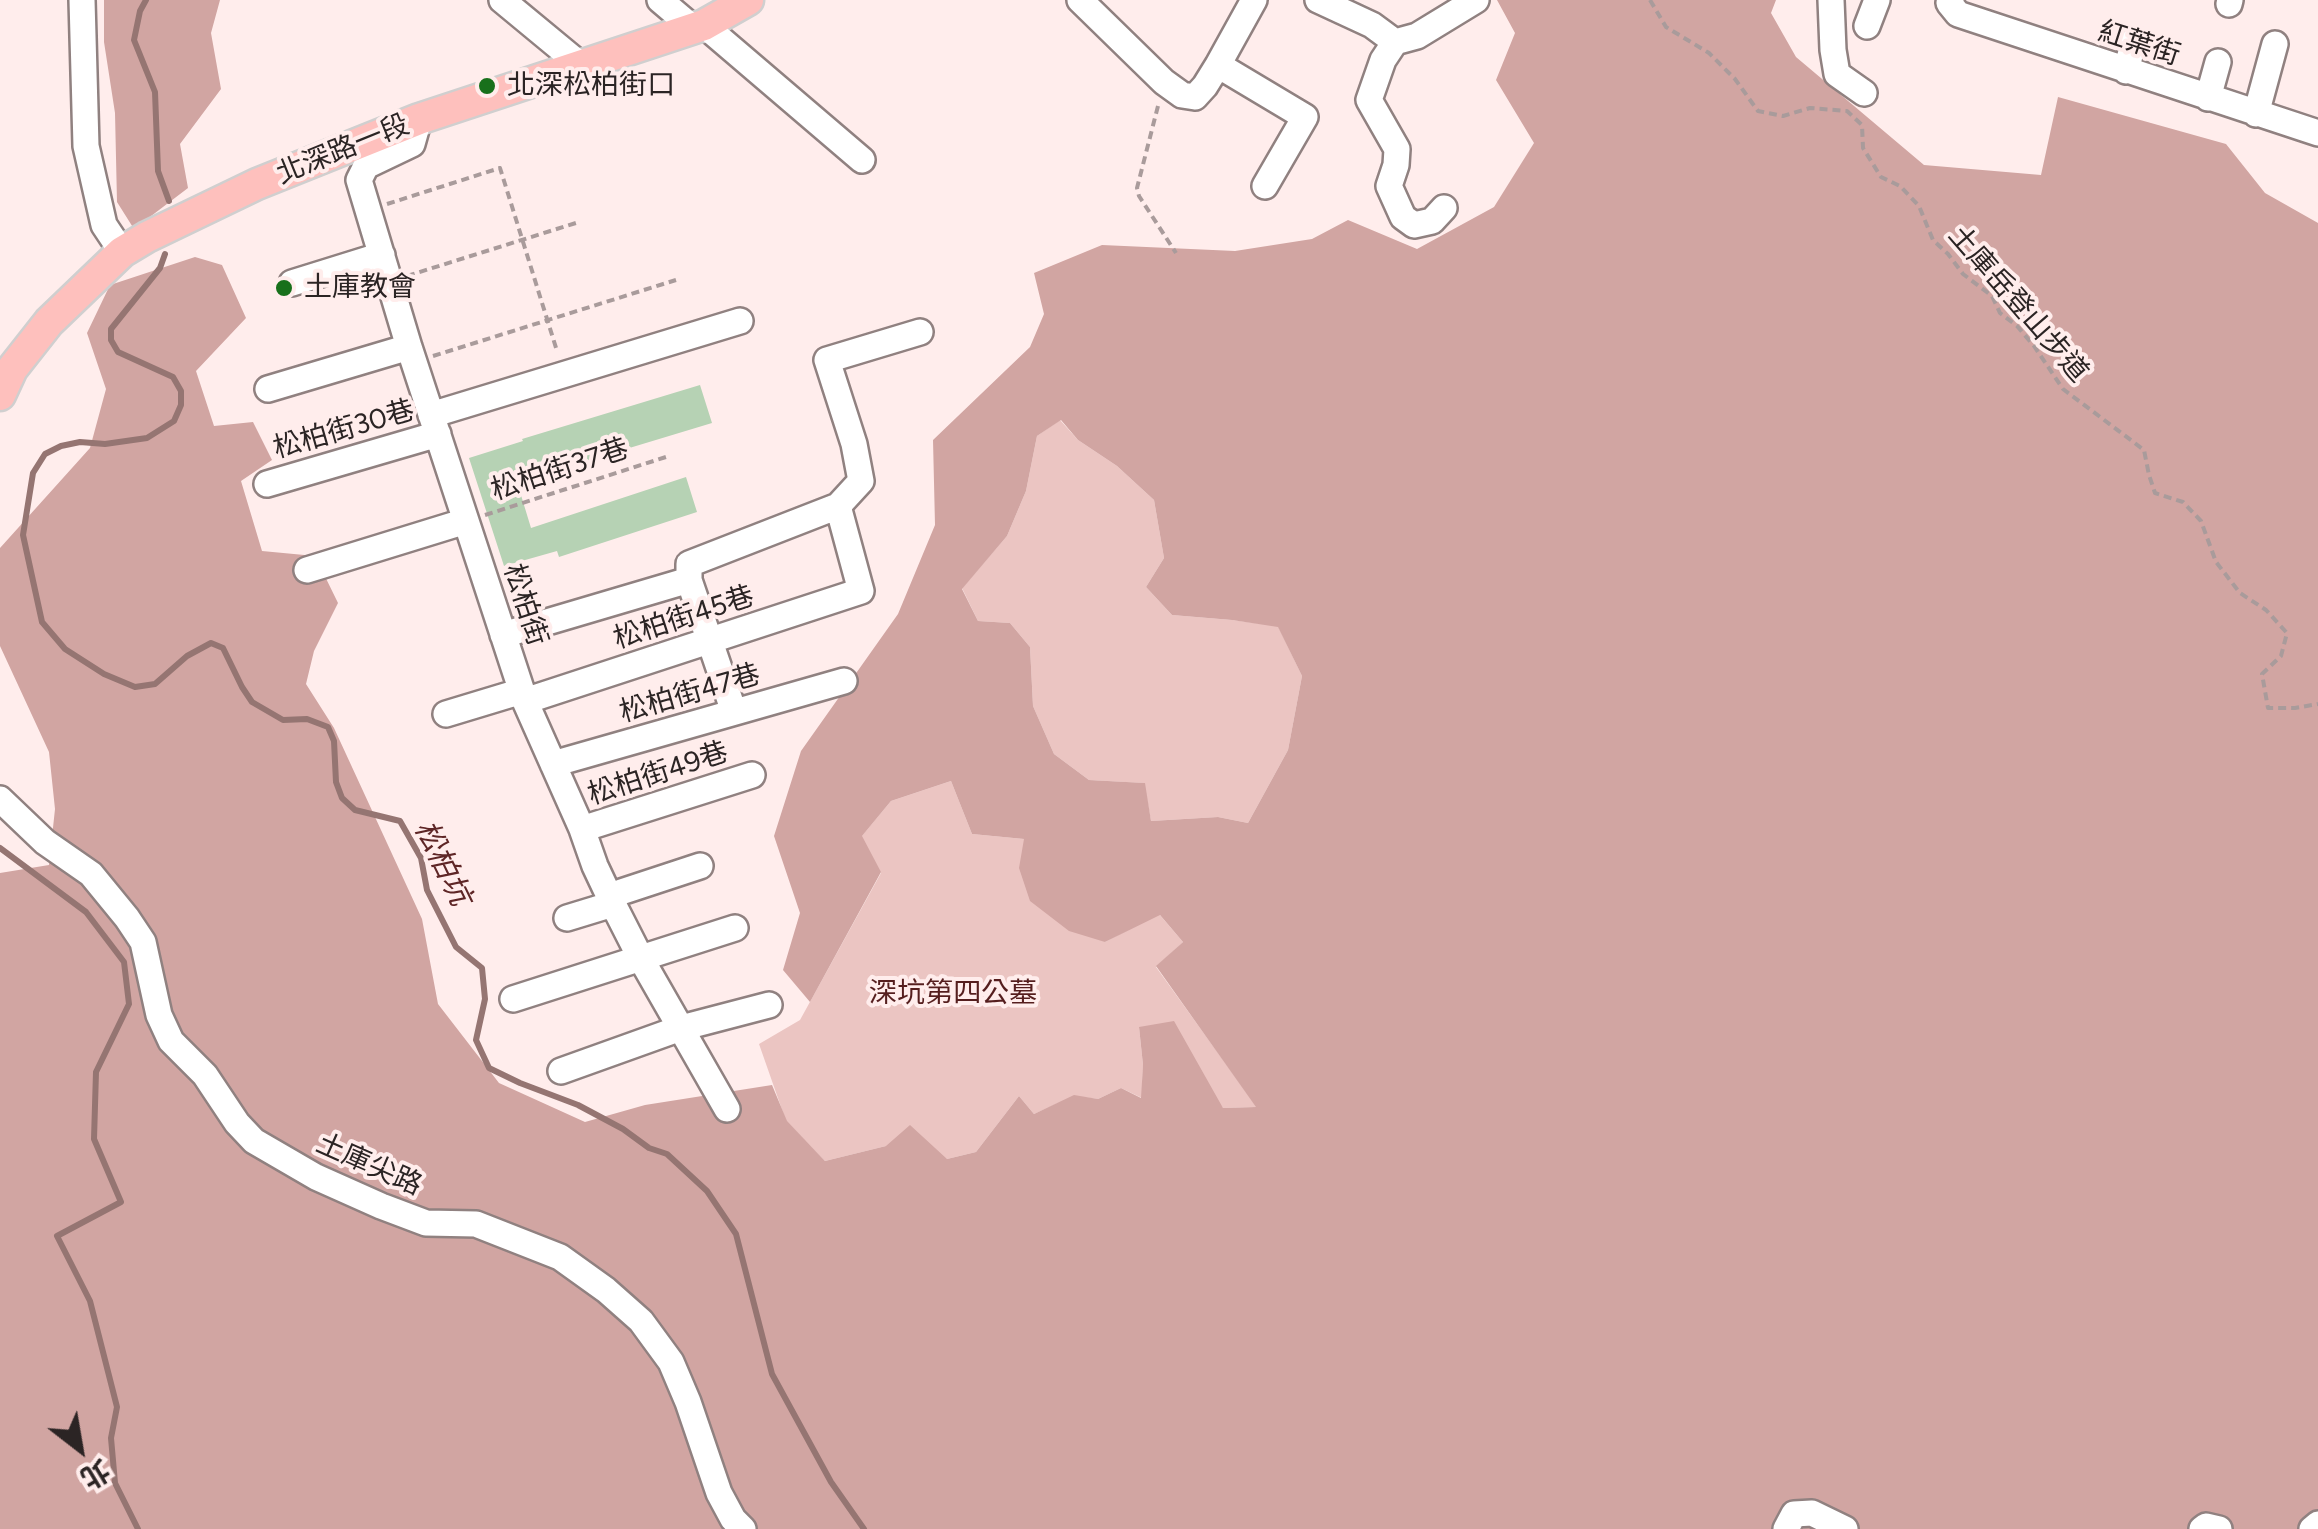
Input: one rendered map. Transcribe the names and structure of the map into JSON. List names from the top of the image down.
{
  "streets": {
    "main road": ["北深路一段"],
    "street": [
      "紅葉街",
      "松柏街30巷",
      "松柏街",
      "松柏街45巷",
      "松柏街47巷",
      "松柏街49巷",
      "土庫尖路"
    ],
    "path": ["土庫岳登山步道", "松柏街37巷"]
  },
  "crossings": [
    ["北深路一段", "松柏街"],
    ["松柏街30巷", "松柏街"],
    ["松柏街37巷", "松柏街"],
    ["松柏街", "松柏街45巷"],
    ["松柏街", "松柏街47巷"],
    ["松柏街", "松柏街49巷"]
  ],
  "water": ["松柏坑"],
  "parks": ["深坑第四公墓"],
  "places": ["北深松柏街口", "土庫教會"],
  "north": "bottom right"
}
